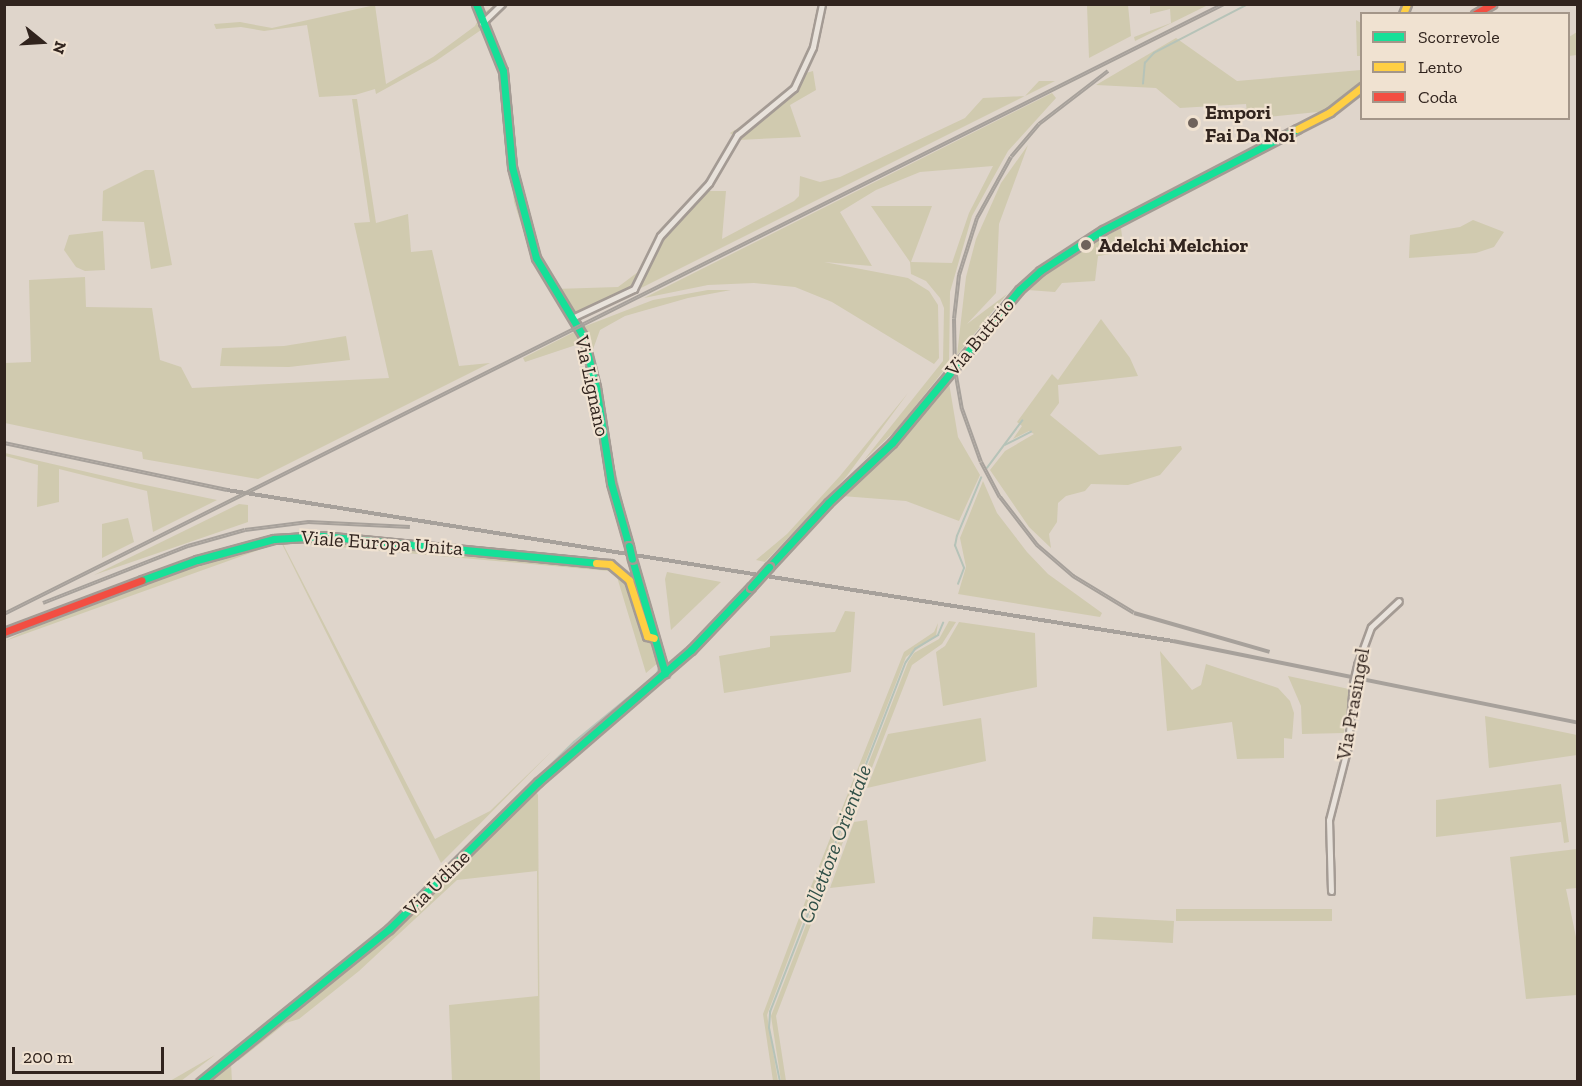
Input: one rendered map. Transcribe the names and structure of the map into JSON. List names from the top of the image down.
{
  "streets": {
    "street": [
      "Via Buttrio",
      "Via Lignano",
      "Viale Europa Unita",
      "Via Prasingel",
      "Via Udine"
    ]
  },
  "crossings": [
    ["Via Buttrio", "Via Lignano"],
    ["Via Buttrio", "Via Udine"],
    ["Via Lignano", "Viale Europa Unita"],
    ["Via Lignano", "Via Udine"]
  ],
  "water": ["Collettore Orientale"],
  "places": ["Empori Fai Da Noi", "Adelchi Melchior"],
  "legend": ["Scorrevole", "Lento", "Coda"],
  "scale_bar": "200 m",
  "north": "right"
}
